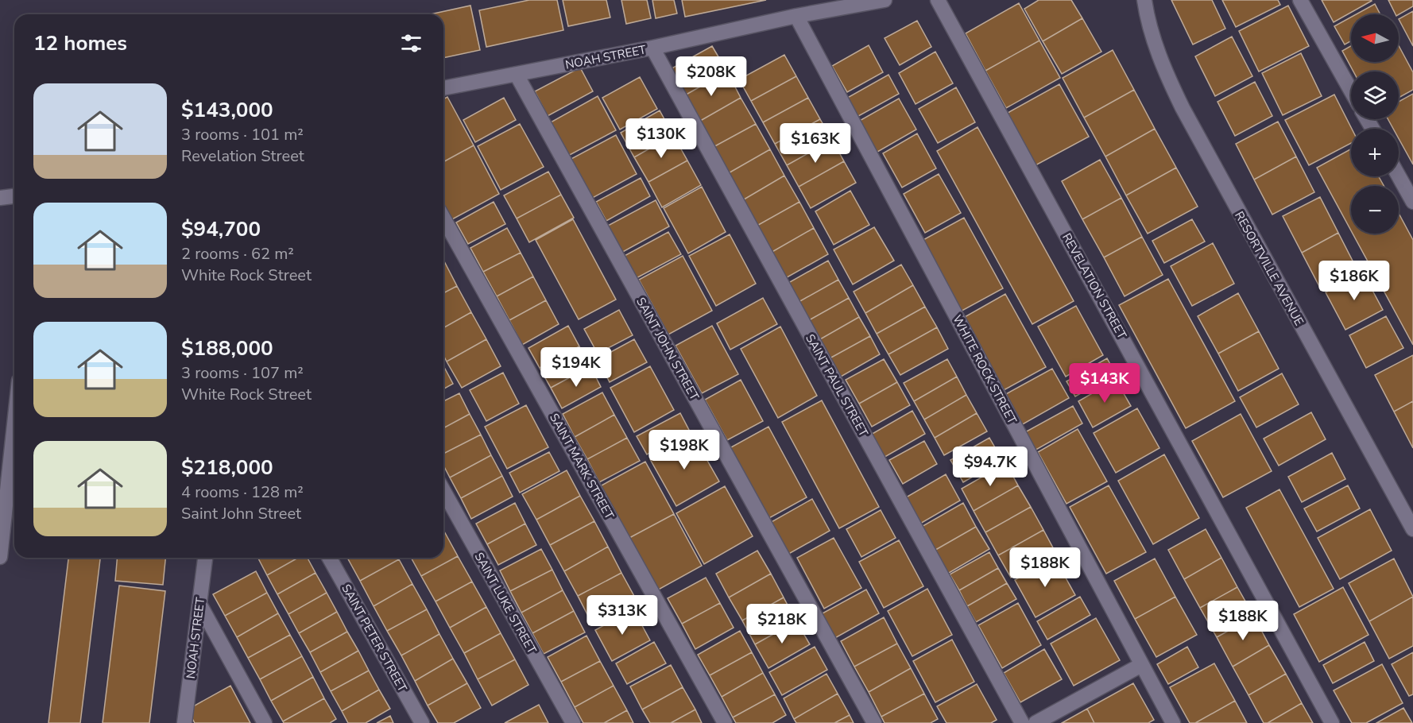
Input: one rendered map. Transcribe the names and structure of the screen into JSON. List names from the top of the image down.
{
  "streets": {
    "street": [
      "NOAH STREET",
      "RESORTVILLE AVENUE",
      "REVELATION STREET",
      "SAINT JOHN STREET",
      "WHITE ROCK STREET",
      "SAINT PAUL STREET",
      "SAINT MARK STREET",
      "SAINT LUKE STREET",
      "SAINT PETER STREET"
    ]
  },
  "crossings": [
    ["NOAH STREET", "SAINT JOHN STREET"],
    ["NOAH STREET", "WHITE ROCK STREET"],
    ["NOAH STREET", "SAINT PAUL STREET"]
  ],
  "north": "left",
  "page": {
    "map_buttons": ["+", "−"],
    "heading": "12 homes",
    "price": [
      "$208K",
      "$130K",
      "$163K",
      "$186K",
      "$194K",
      "$143K",
      "$198K",
      "$94.7K",
      "$188K",
      "$313K",
      "$188K",
      "$218K"
    ],
    "list": [
      {
        "name": "$143,000",
        "note": "3 rooms · 101 m² · Revelation Street"
      },
      {
        "name": "$94,700",
        "note": "2 rooms · 62 m² · White Rock Street"
      },
      {
        "name": "$188,000",
        "note": "3 rooms · 107 m² · White Rock Street"
      },
      {
        "name": "$218,000",
        "note": "4 rooms · 128 m² · Saint John Street"
      }
    ]
  }
}
